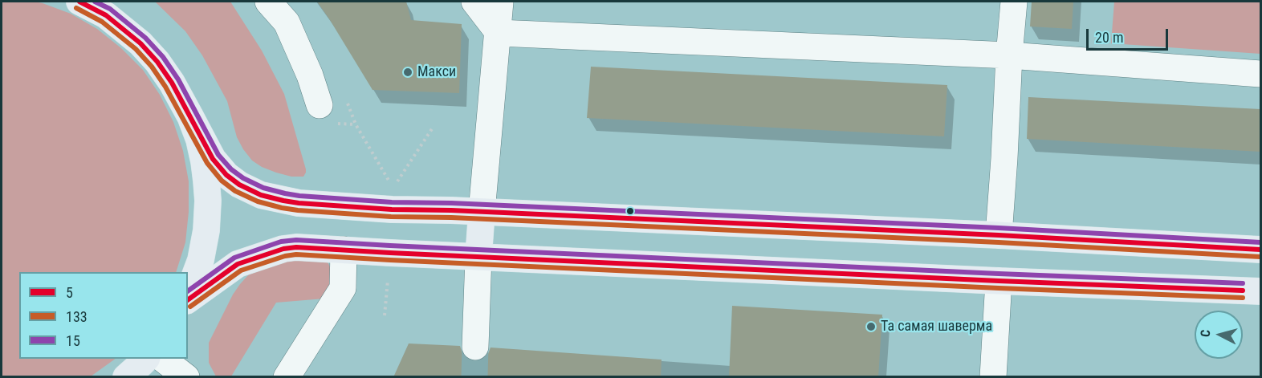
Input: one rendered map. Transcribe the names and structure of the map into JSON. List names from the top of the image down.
{
  "places": ["Макси", "Та самая шаверма"],
  "lines": ["transit line 5", "transit line 15", "transit line 133"],
  "legend": ["5", "133", "15"],
  "scale_bar": "20 m",
  "north": "left"
}
